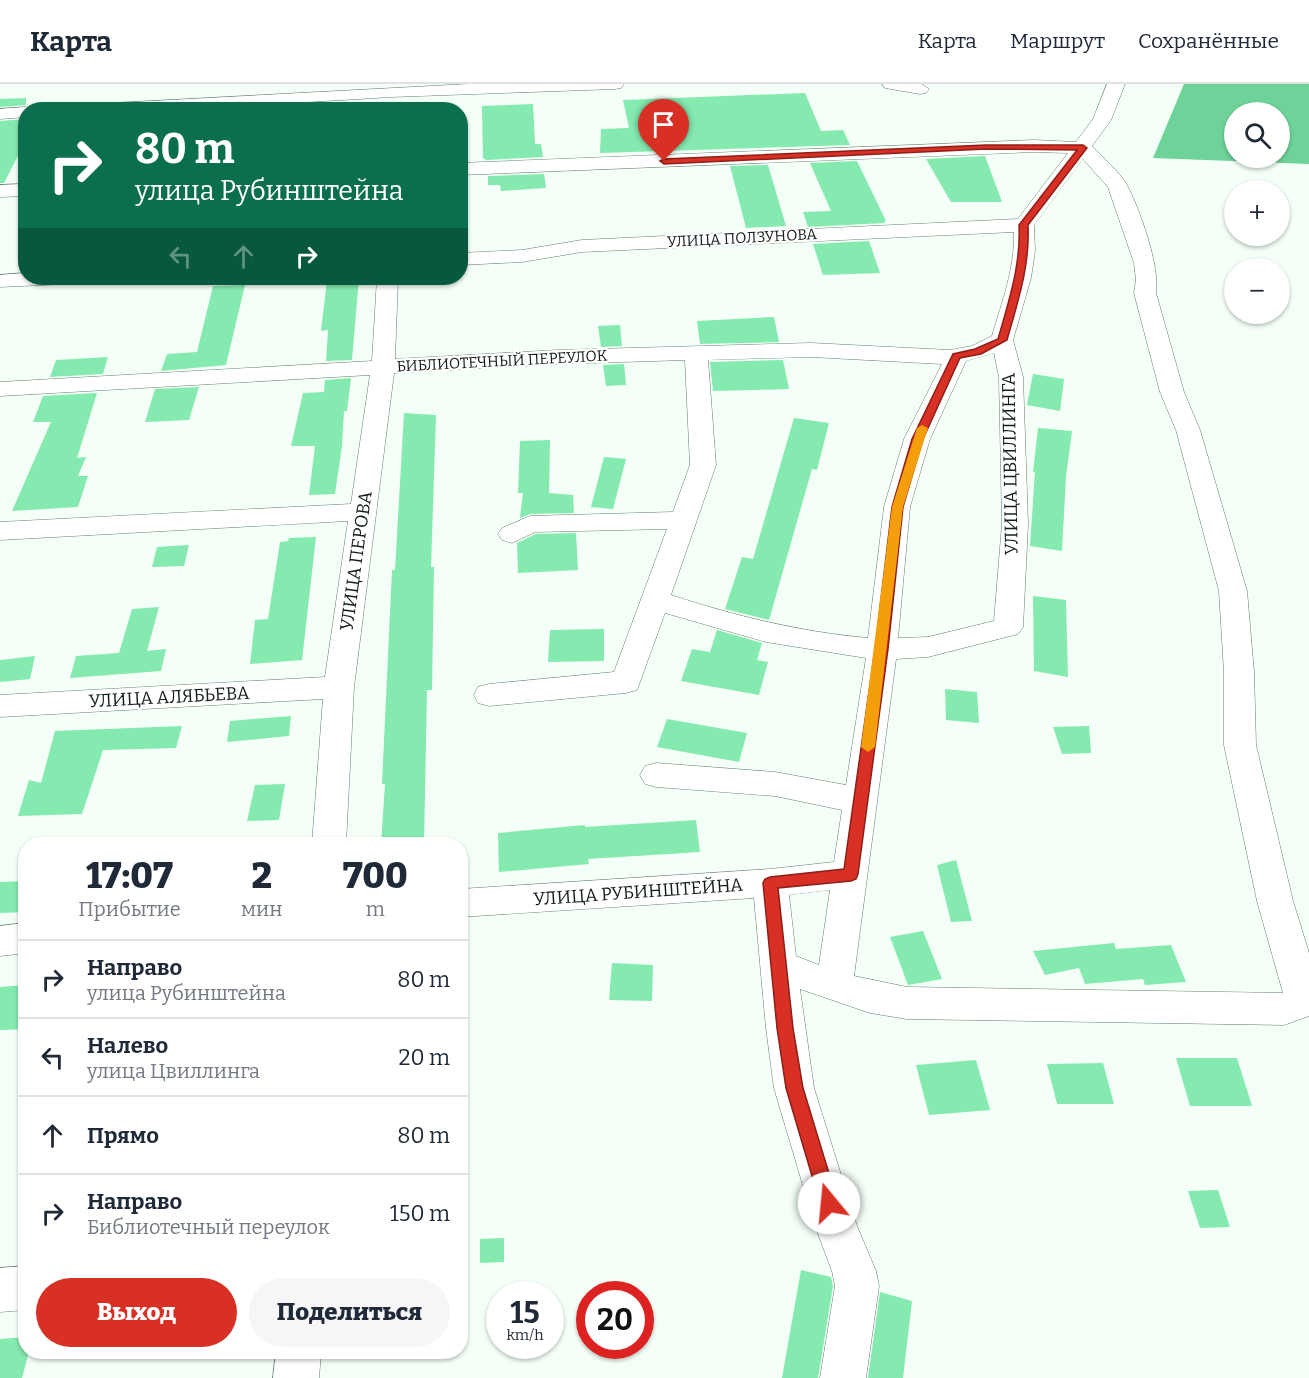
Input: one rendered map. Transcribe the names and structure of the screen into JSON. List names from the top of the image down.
{
  "streets": {
    "street": [
      "УЛИЦА ПОЛЗУНОВА",
      "БИБЛИОТЕЧНЫЙ ПЕРЕУЛОК",
      "УЛИЦА ЦВИЛЛИНГА",
      "УЛИЦА ПЕРОВА",
      "УЛИЦА АЛЯБЬЕВА",
      "УЛИЦА РУБИНШТЕЙНА"
    ]
  },
  "crossings": [
    ["УЛИЦА ПОЛЗУНОВА", "УЛИЦА ЦВИЛЛИНГА"],
    ["БИБЛИОТЕЧНЫЙ ПЕРЕУЛОК", "УЛИЦА ЦВИЛЛИНГА"],
    ["БИБЛИОТЕЧНЫЙ ПЕРЕУЛОК", "УЛИЦА ПЕРОВА"],
    ["УЛИЦА ПЕРОВА", "УЛИЦА АЛЯБЬЕВА"]
  ],
  "page": {
    "header": "Карта",
    "nav": ["Карта", "Маршрут", "Сохранённые"],
    "map_buttons": ["+", "−"],
    "turn": ["80 m", "улица Рубинштейна"],
    "eta": [
      "17:07",
      "Прибытие",
      "2",
      "мин",
      "700",
      "m"
    ],
    "list": [
      {
        "name": "Направо",
        "note": "улица Рубинштейна",
        "value": "80 m"
      },
      {
        "name": "Налево",
        "note": "улица Цвиллинга",
        "value": "20 m"
      },
      {
        "name": "Прямо",
        "value": "80 m"
      },
      {
        "name": "Направо",
        "note": "Библиотечный переулок",
        "value": "150 m"
      }
    ],
    "buttons": ["Выход", "Поделиться"],
    "speed": "15 km/h",
    "limit": "20"
  }
}
